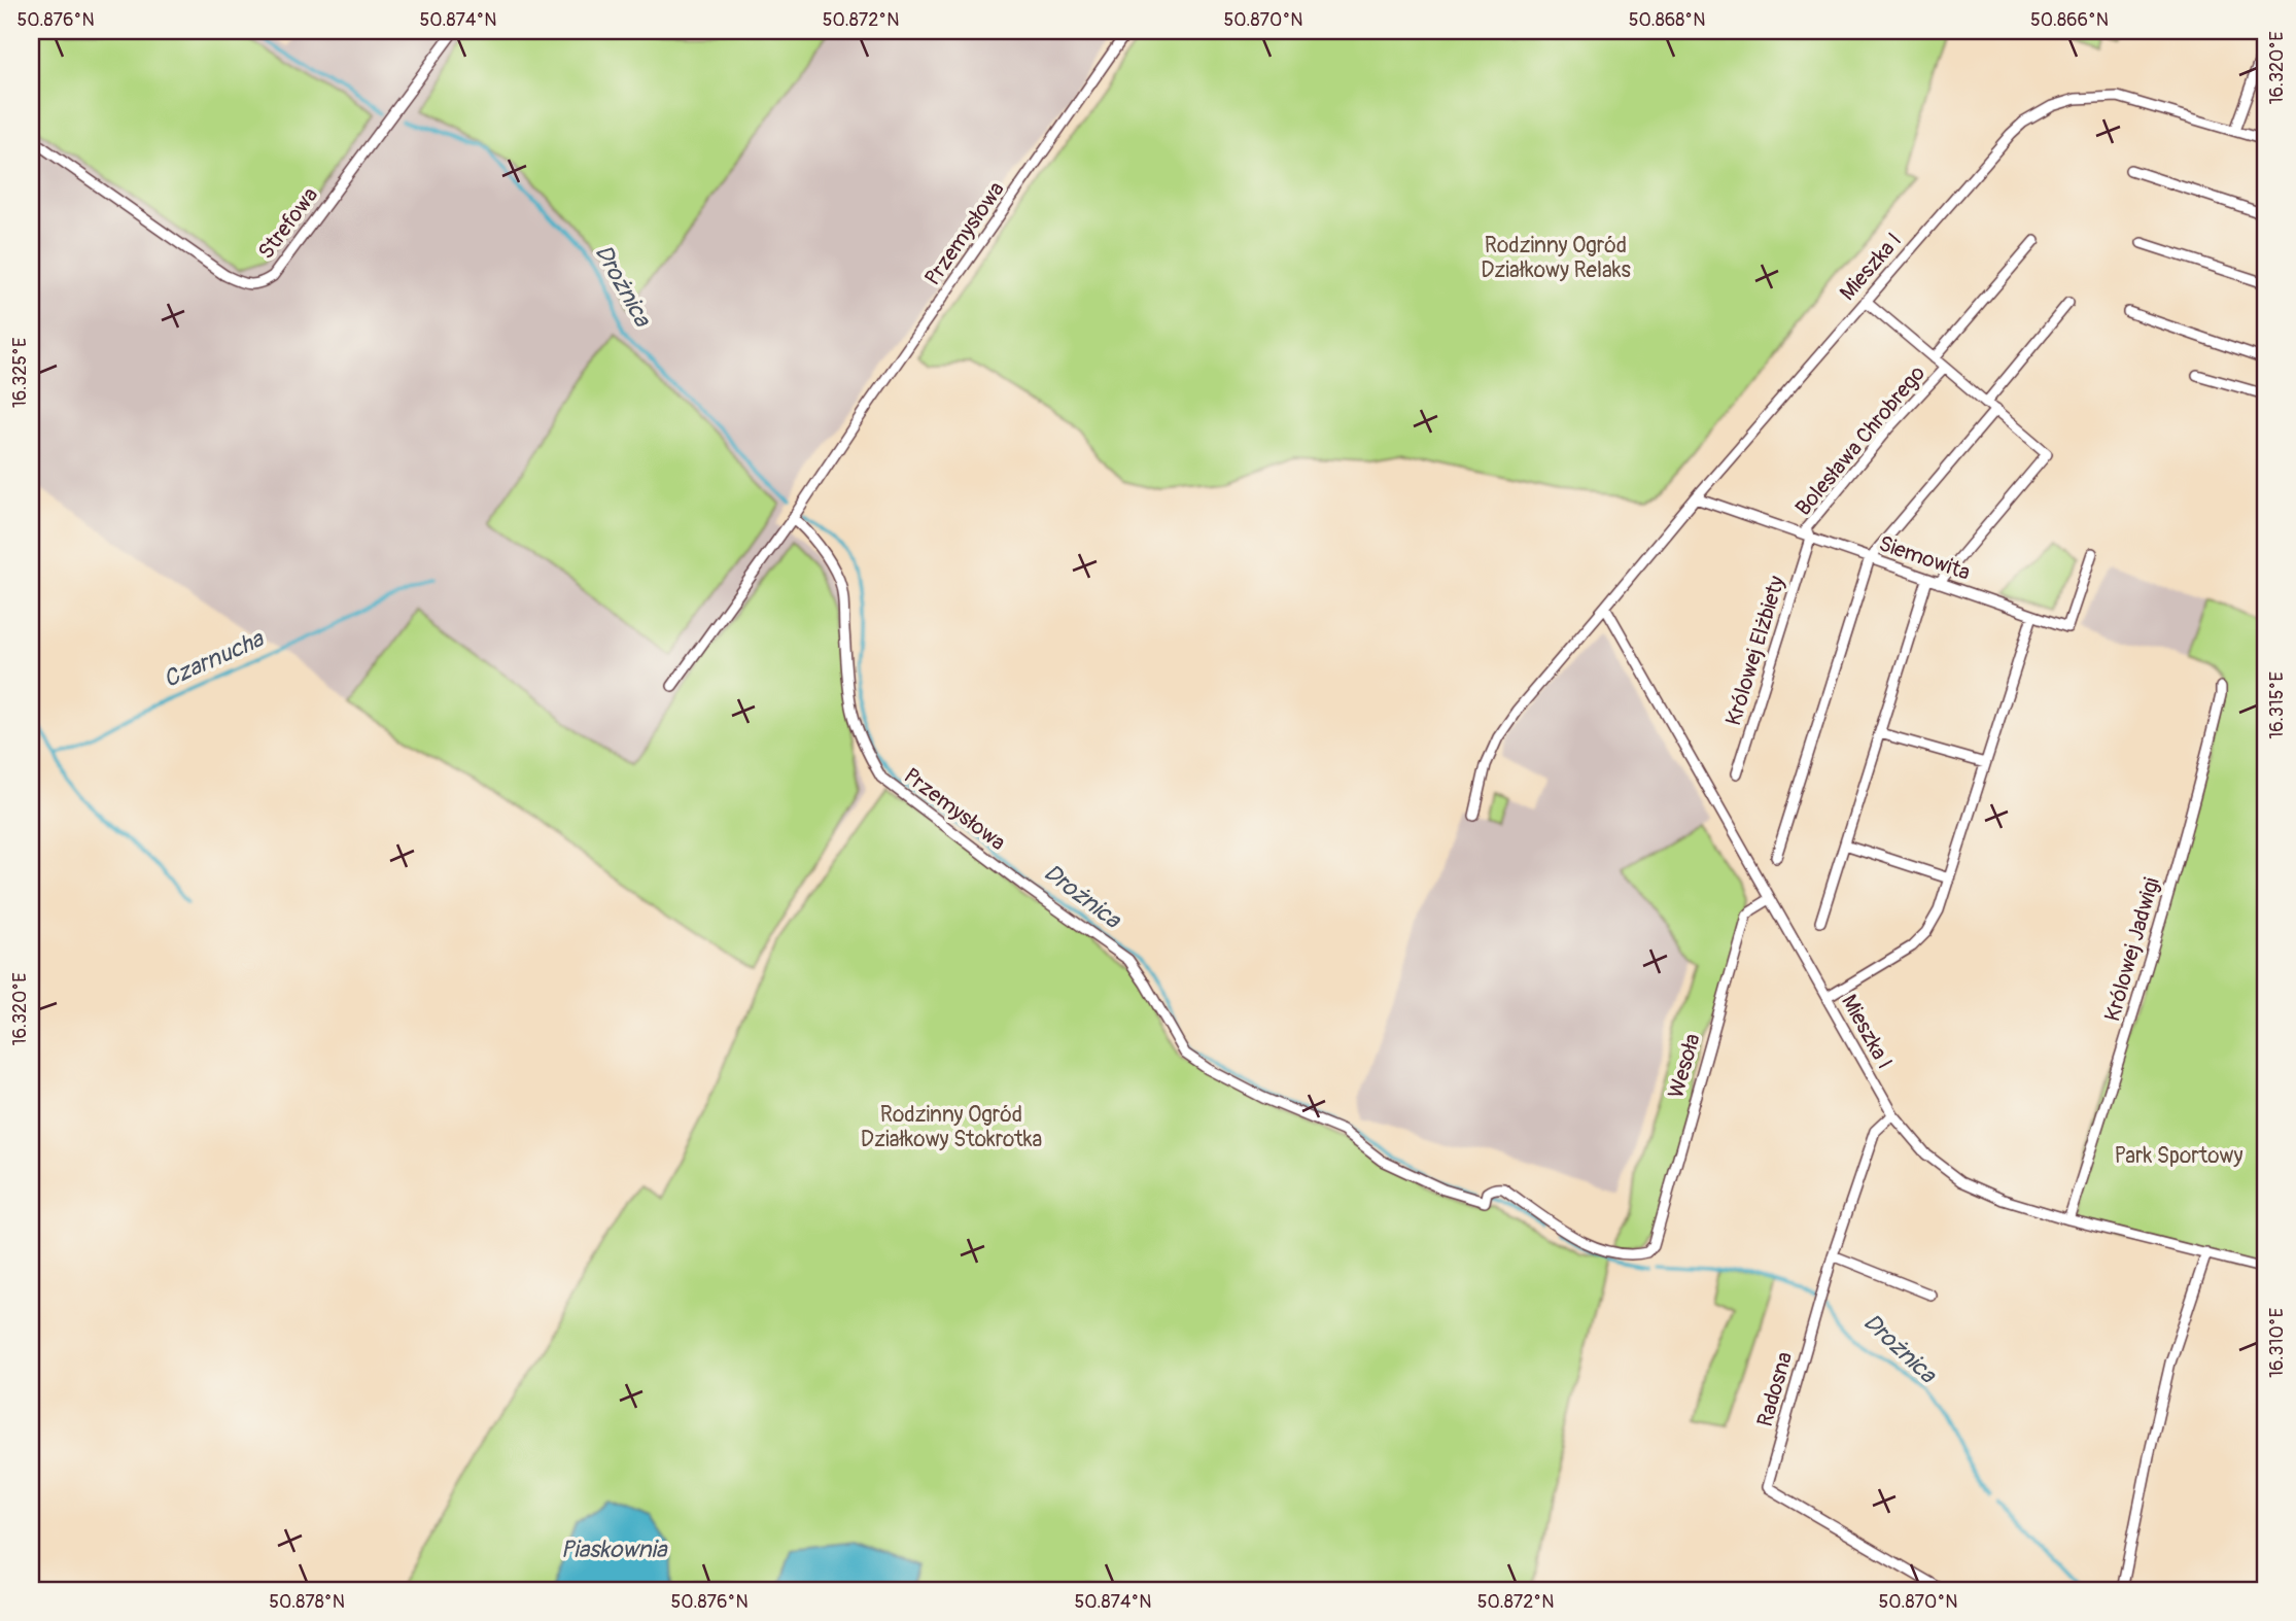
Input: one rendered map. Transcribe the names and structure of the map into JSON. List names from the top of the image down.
{
  "streets": {
    "street": [
      "Strefowa",
      "Przemysłowa",
      "Mieszka I",
      "Bolesława Chrobrego",
      "Siemowita",
      "Królowej Elżbiety",
      "Królowej Jadwigi",
      "Wesoła",
      "Radosna"
    ]
  },
  "crossings": [
    ["Przemysłowa", "Wesoła"],
    ["Mieszka I", "Bolesława Chrobrego"],
    ["Mieszka I", "Siemowita"],
    ["Mieszka I", "Królowej Jadwigi"],
    ["Mieszka I", "Wesoła"],
    ["Mieszka I", "Radosna"],
    ["Bolesława Chrobrego", "Siemowita"],
    ["Bolesława Chrobrego", "Królowej Elżbiety"],
    ["Siemowita", "Królowej Elżbiety"]
  ],
  "water": ["Drożnica", "Czarnucha", "Piaskownia"],
  "parks": ["Rodzinny Ogród Działkowy Relaks", "Rodzinny Ogród Działkowy Stokrotka", "Park Sportowy"],
  "coordinates": [
    "50.876°N",
    "50.874°N",
    "50.872°N",
    "50.870°N",
    "50.868°N",
    "50.866°N",
    "16.320°E",
    "16.325°E",
    "16.315°E",
    "16.310°E",
    "50.878°N"
  ]
}
